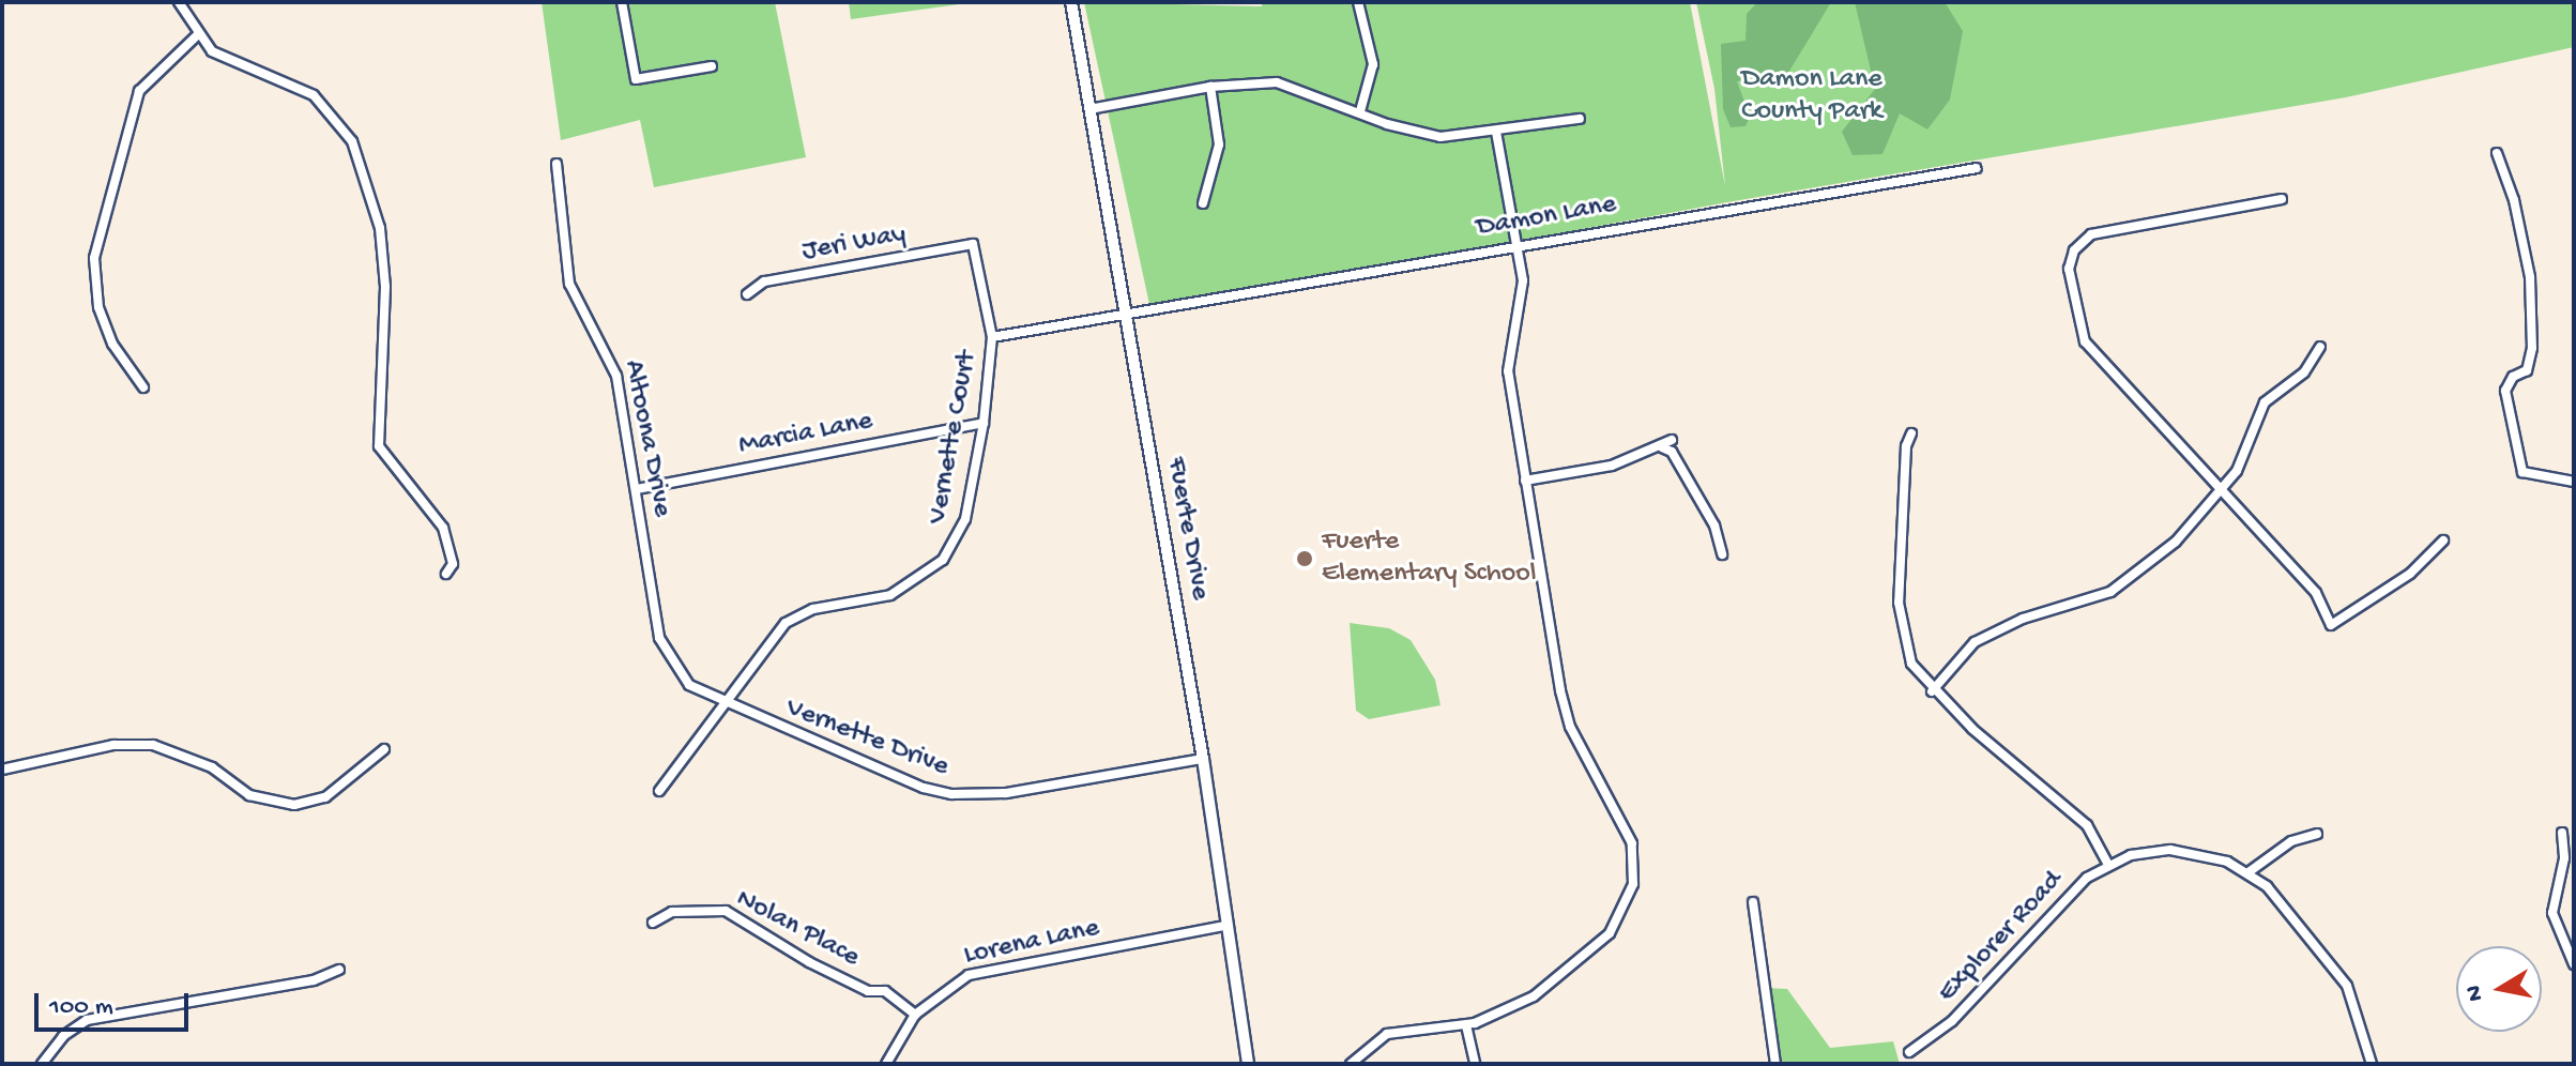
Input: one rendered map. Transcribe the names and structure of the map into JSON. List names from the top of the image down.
{
  "streets": {
    "street": [
      "Damon Lane",
      "Jeri Way",
      "Marcia Lane",
      "Vernette Court",
      "Altoona Drive",
      "Fuerte Drive",
      "Vernette Drive",
      "Nolan Place",
      "Explorer Road",
      "Lorena Lane"
    ]
  },
  "crossings": [
    ["Damon Lane", "Fuerte Drive"],
    ["Jeri Way", "Vernette Court"],
    ["Marcia Lane", "Vernette Court"],
    ["Marcia Lane", "Altoona Drive"],
    ["Vernette Court", "Altoona Drive"],
    ["Vernette Court", "Vernette Drive"],
    ["Altoona Drive", "Vernette Drive"],
    ["Fuerte Drive", "Vernette Drive"],
    ["Fuerte Drive", "Lorena Lane"],
    ["Nolan Place", "Lorena Lane"]
  ],
  "parks": ["Damon Lane County Park"],
  "places": ["Fuerte Elementary School"],
  "scale_bar": "100 m",
  "north": "left"
}
